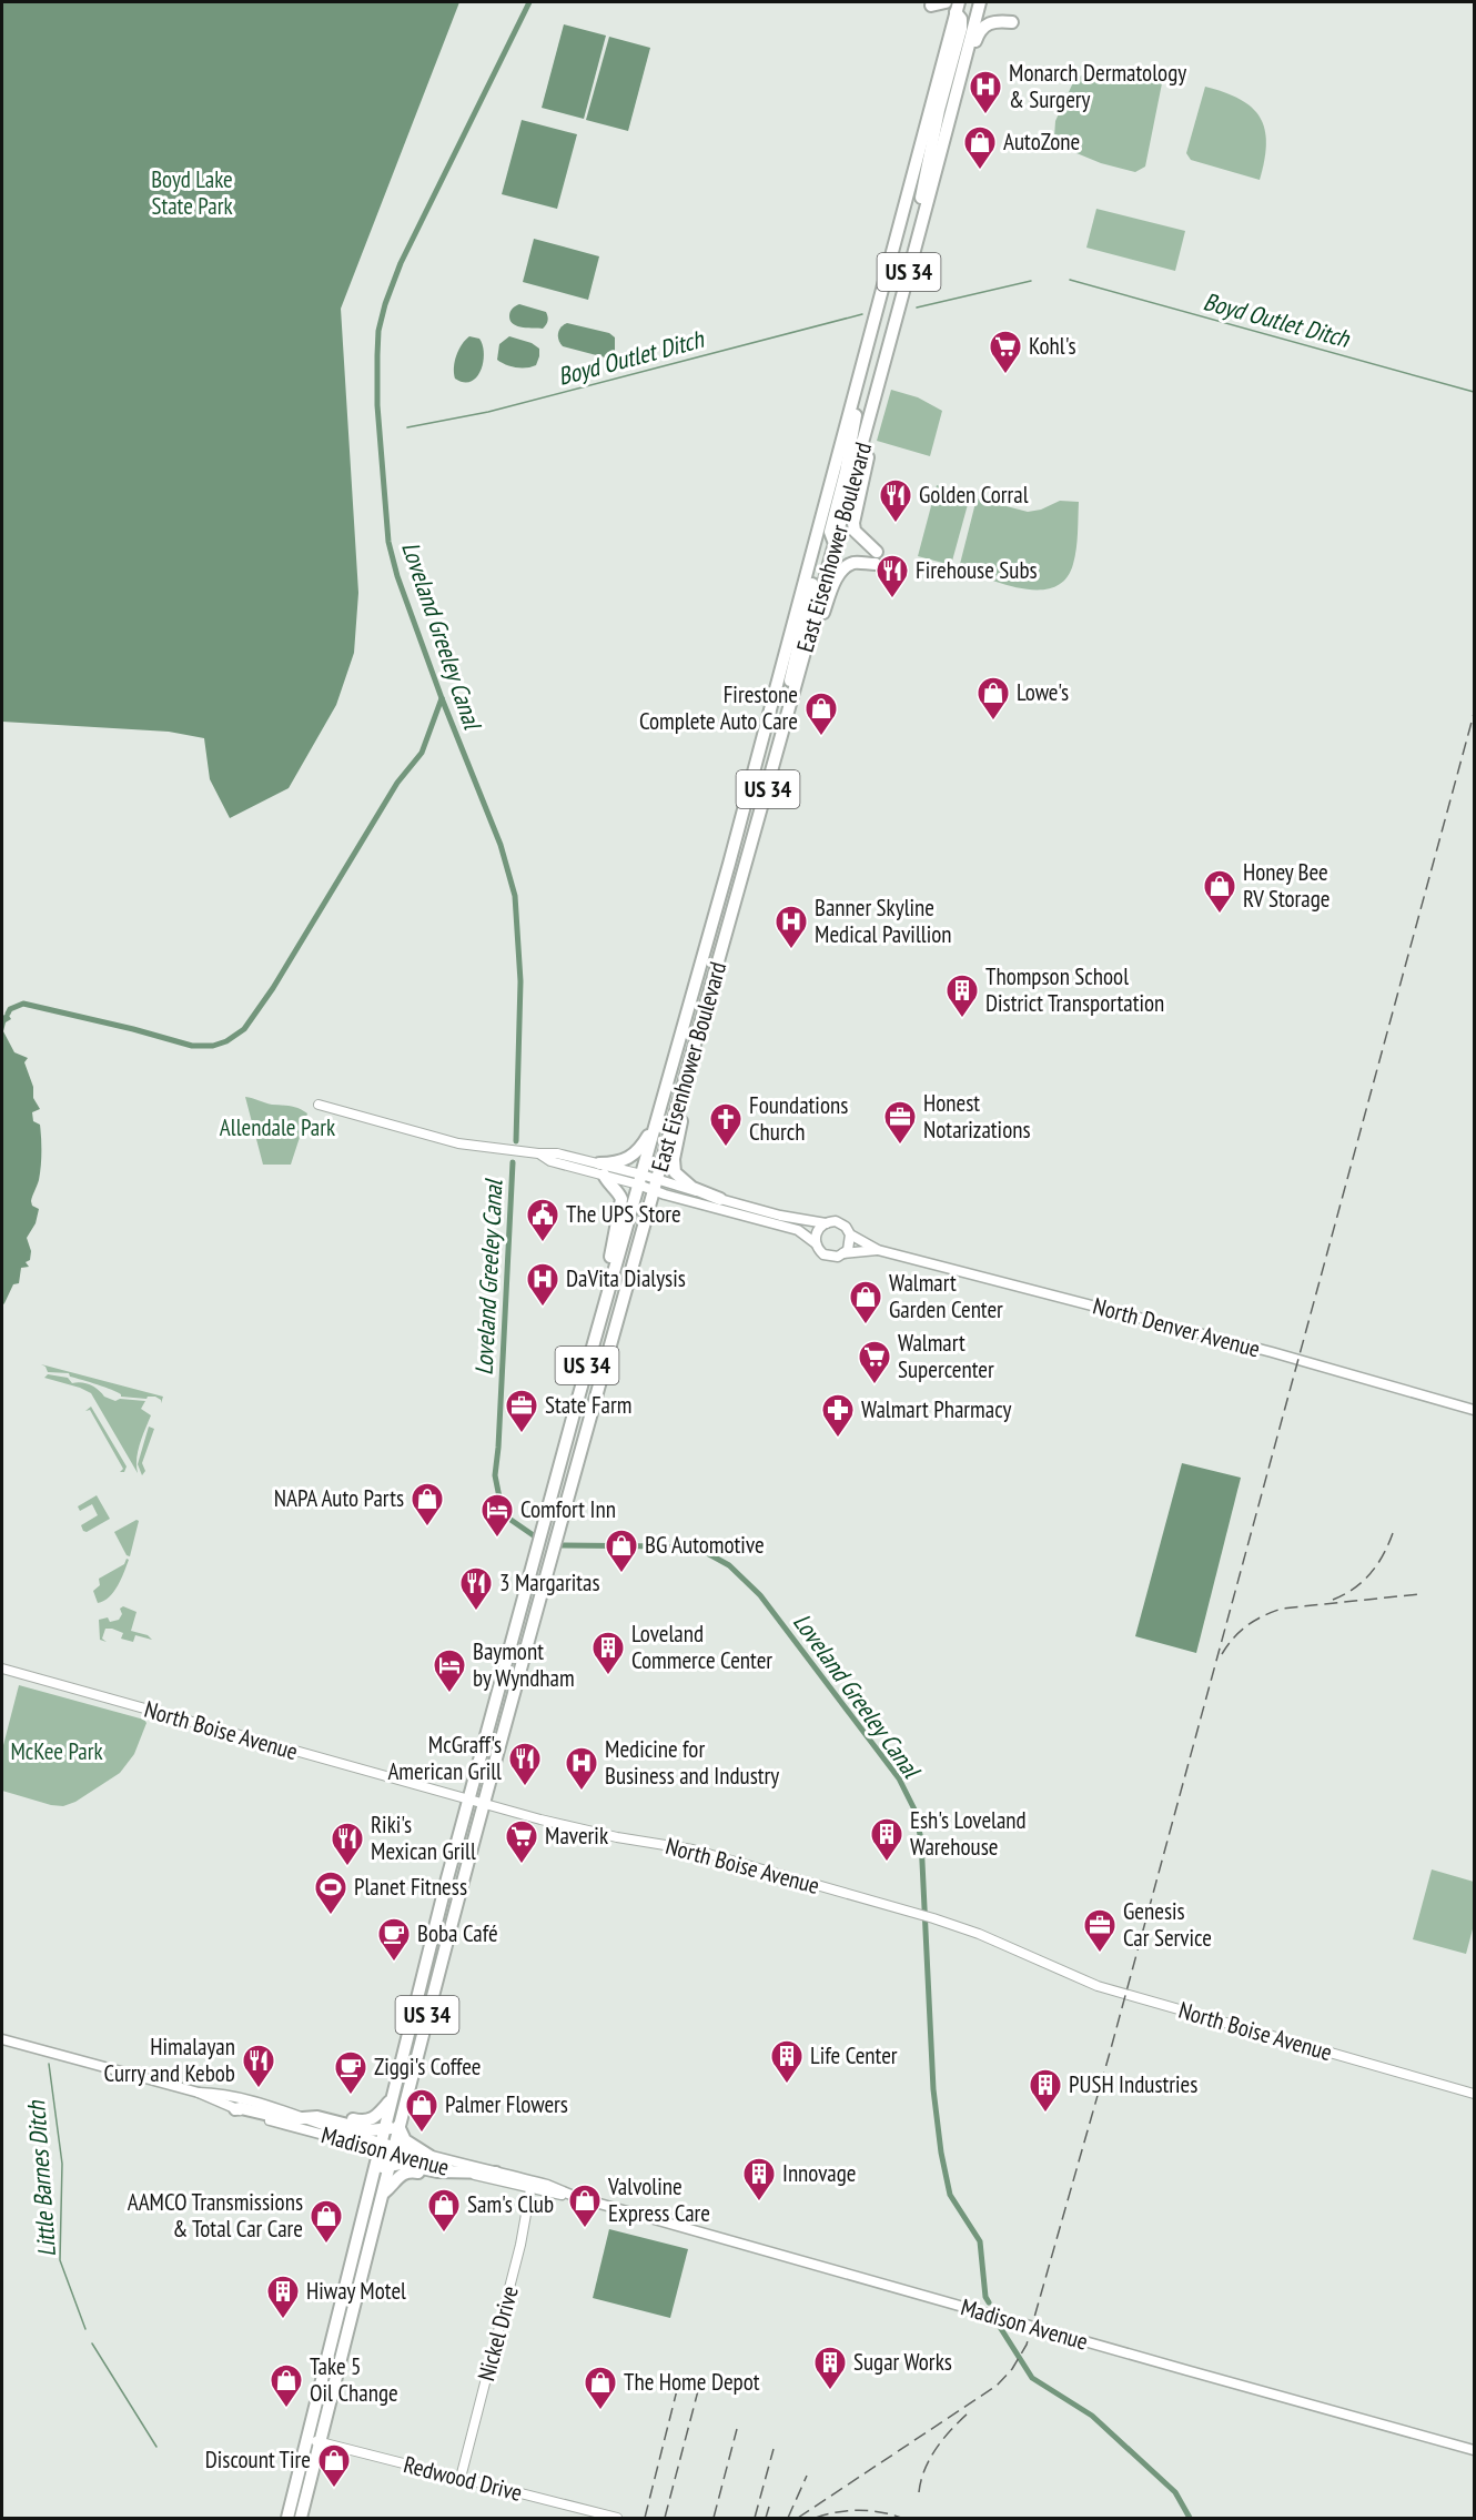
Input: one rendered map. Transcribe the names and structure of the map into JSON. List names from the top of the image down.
{
  "streets": {
    "highway": ["US 34", "East Eisenhower Boulevard"],
    "main road": ["North Denver Avenue", "Madison Avenue"],
    "street": ["North Boise Avenue", "Nickel Drive", "Redwood Drive"]
  },
  "crossings": [
    ["East Eisenhower Boulevard", "North Boise Avenue"],
    ["East Eisenhower Boulevard", "Madison Avenue"],
    ["East Eisenhower Boulevard", "Redwood Drive"],
    ["Madison Avenue", "Nickel Drive"],
    ["Nickel Drive", "Redwood Drive"]
  ],
  "water": ["Boyd Outlet Ditch", "Loveland Greeley Canal", "Little Barnes Ditch"],
  "parks": ["Boyd Lake State Park", "Allendale Park", "McKee Park"],
  "places": {
    "hospital": [
      "Monarch Dermatology & Surgery",
      "Banner Skyline Medical Pavillion",
      "DaVita Dialysis",
      "Medicine for Business and Industry"
    ],
    "shop": [
      "AutoZone",
      "Lowe's",
      "Firestone Complete Auto Care",
      "Honey Bee RV Storage",
      "Walmart Garden Center",
      "NAPA Auto Parts",
      "BG Automotive",
      "Palmer Flowers",
      "Valvoline Express Care",
      "Sam's Club",
      "AAMCO Transmissions & Total Car Care",
      "Take 5 Oil Change",
      "The Home Depot",
      "Discount Tire"
    ],
    "supermarket": ["Kohl's", "Walmart Supercenter", "Maverik"],
    "restaurant": [
      "Golden Corral",
      "Firehouse Subs",
      "3 Margaritas",
      "McGraff's American Grill",
      "Riki's Mexican Grill",
      "Himalayan Curry and Kebob"
    ],
    "building": [
      "Thompson School District Transportation",
      "Loveland Commerce Center",
      "Esh's Loveland Warehouse",
      "Life Center",
      "PUSH Industries",
      "Innovage",
      "Hiway Motel",
      "Sugar Works"
    ],
    "office": ["Honest Notarizations", "State Farm", "Genesis Car Service"],
    "church": ["Foundations Church"],
    "public building": ["The UPS Store"],
    "pharmacy": ["Walmart Pharmacy"],
    "hotel": ["Comfort Inn", "Baymont by Wyndham"],
    "sports": ["Planet Fitness"],
    "cafe": ["Boba Café", "Ziggi's Coffee"]
  }
}
